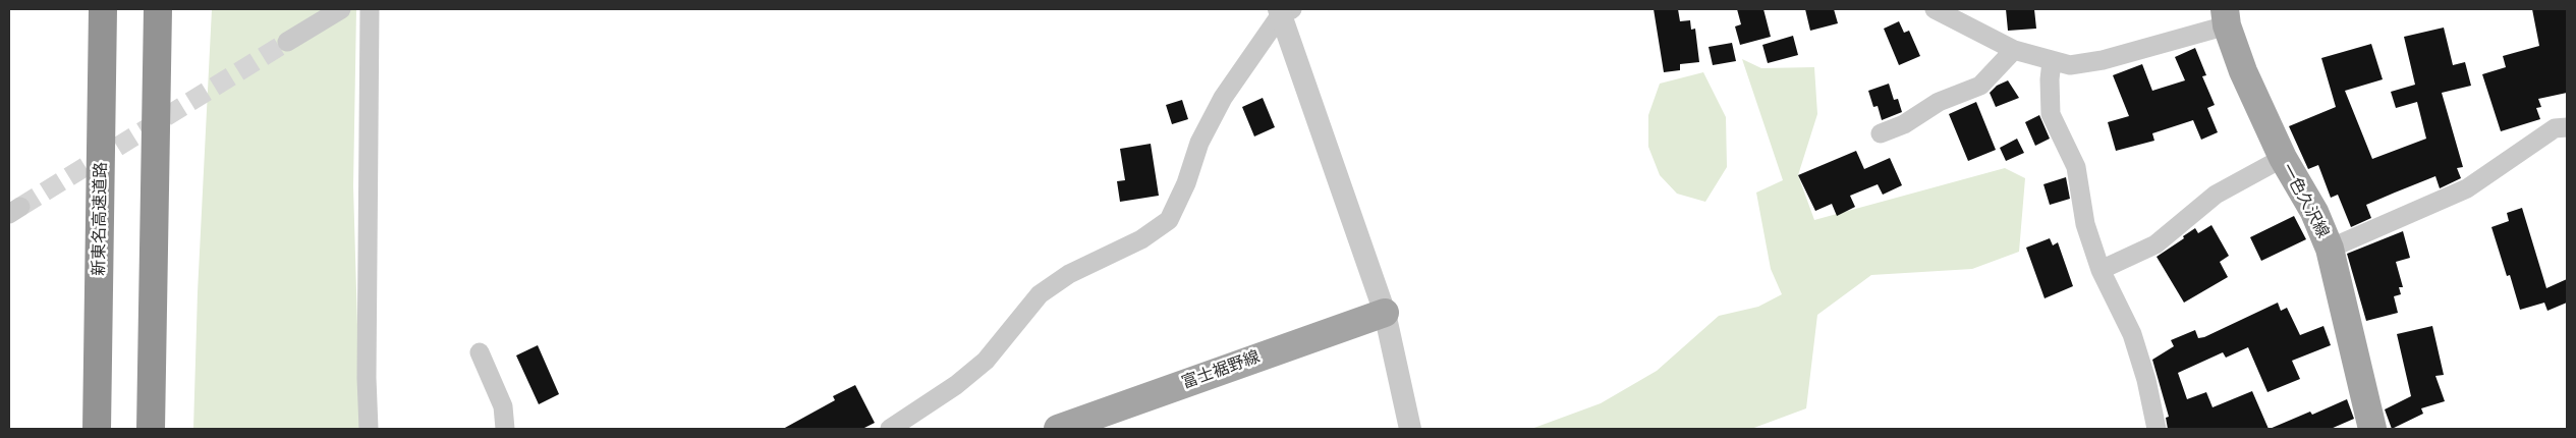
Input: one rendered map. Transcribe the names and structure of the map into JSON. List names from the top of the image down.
{
  "streets": {
    "highway": ["新東名高速道路"],
    "main road": ["一色久沢線", "富士裾野線"]
  }
}
